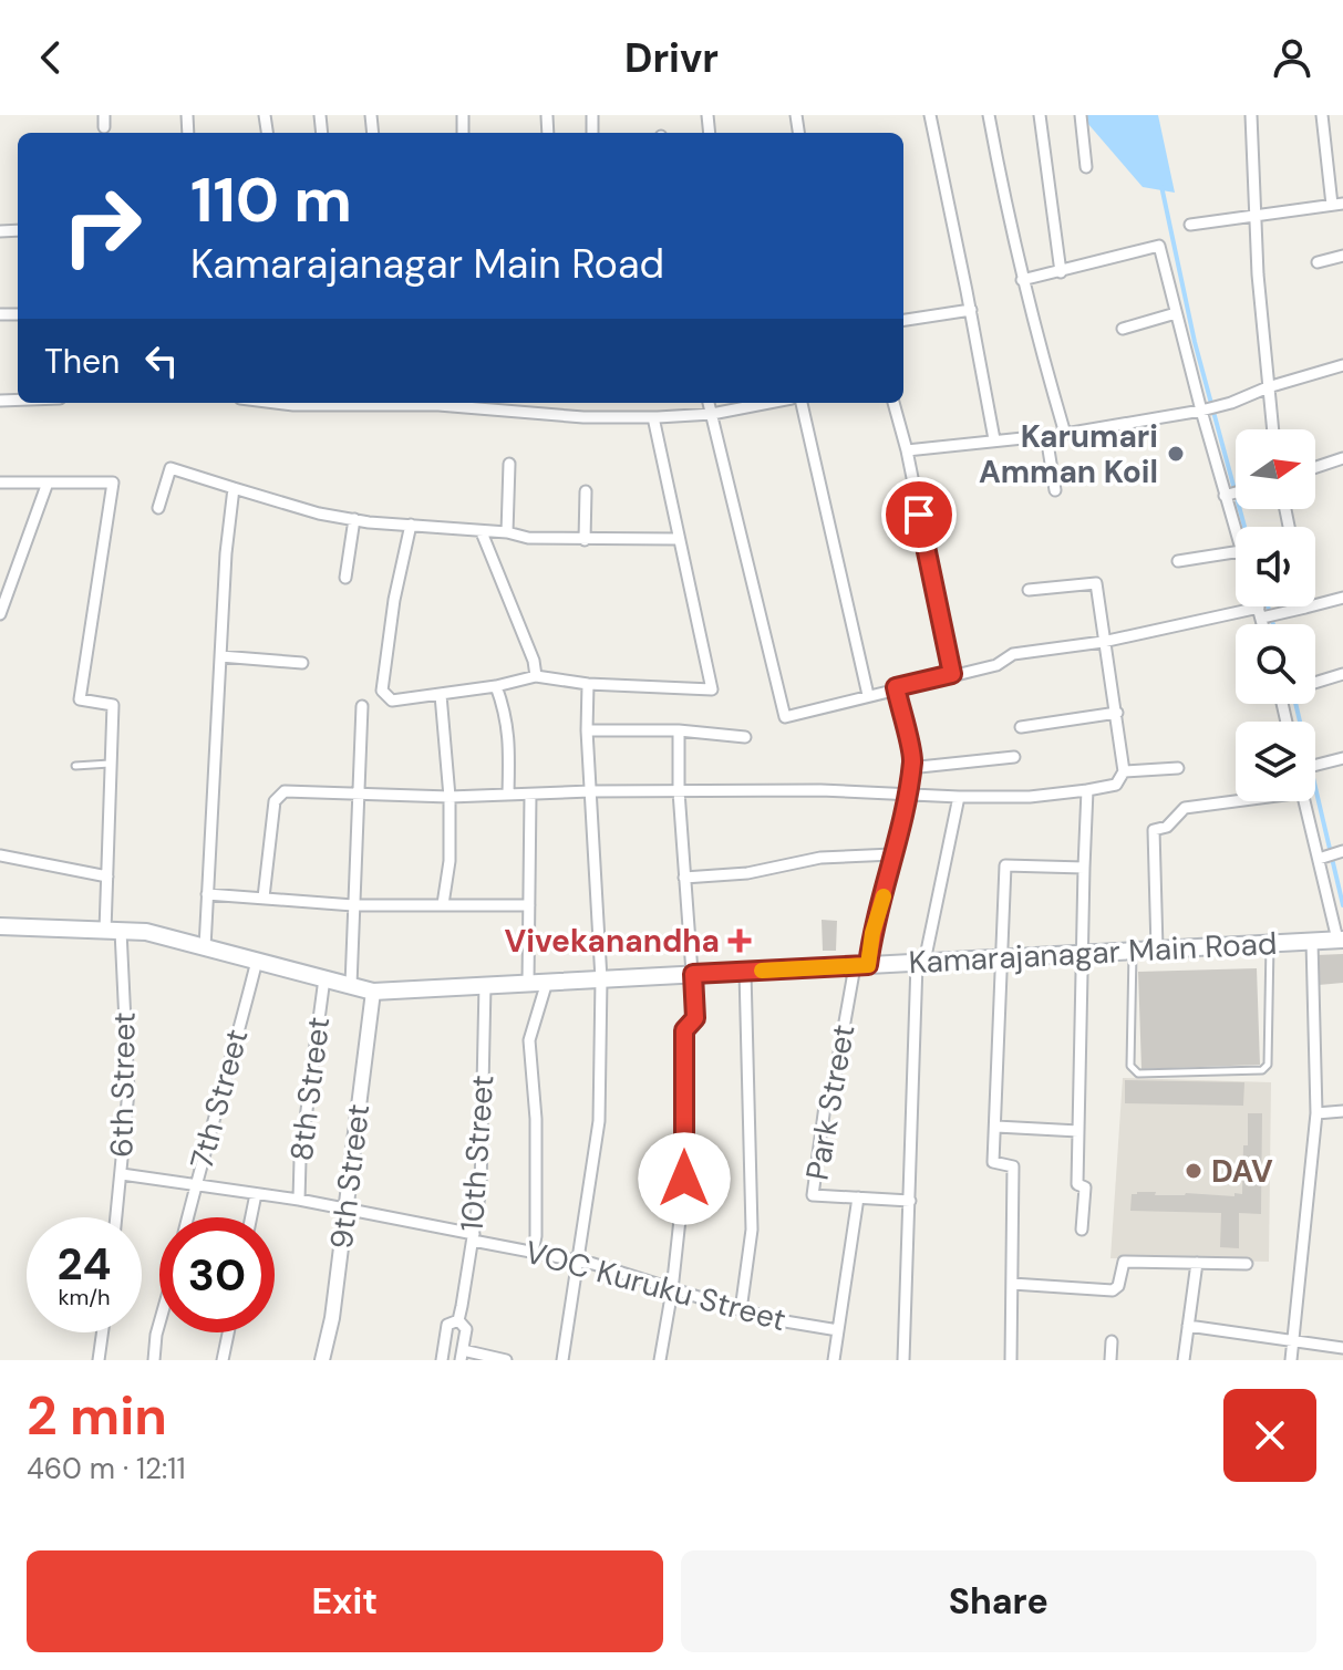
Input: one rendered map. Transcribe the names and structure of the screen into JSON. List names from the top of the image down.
{
  "streets": {
    "main road": ["Kamarajanagar Main Road"],
    "street": [
      "6th Street",
      "8th Street",
      "7th Street",
      "Park Street",
      "10th Street",
      "9th Street",
      "VOC Kuruku Street"
    ]
  },
  "crossings": [
    ["Kamarajanagar Main Road", "6th Street"],
    ["Kamarajanagar Main Road", "8th Street"],
    ["Kamarajanagar Main Road", "7th Street"],
    ["Kamarajanagar Main Road", "Park Street"],
    ["Kamarajanagar Main Road", "10th Street"],
    ["Kamarajanagar Main Road", "9th Street"],
    ["6th Street", "VOC Kuruku Street"],
    ["8th Street", "VOC Kuruku Street"],
    ["7th Street", "VOC Kuruku Street"],
    ["10th Street", "VOC Kuruku Street"],
    ["9th Street", "VOC Kuruku Street"]
  ],
  "places": {
    "other": ["Karumari Amman Koil", "DAV"],
    "health": ["Vivekanandha"]
  },
  "north": "right",
  "page": {
    "header": "Drivr",
    "turn": ["110 m", "Kamarajanagar Main Road"],
    "then": "Then",
    "speed": "24 km/h",
    "limit": "30",
    "heading": ["2 min", "460 m · 12:11"],
    "buttons": ["Exit", "Share"]
  }
}
